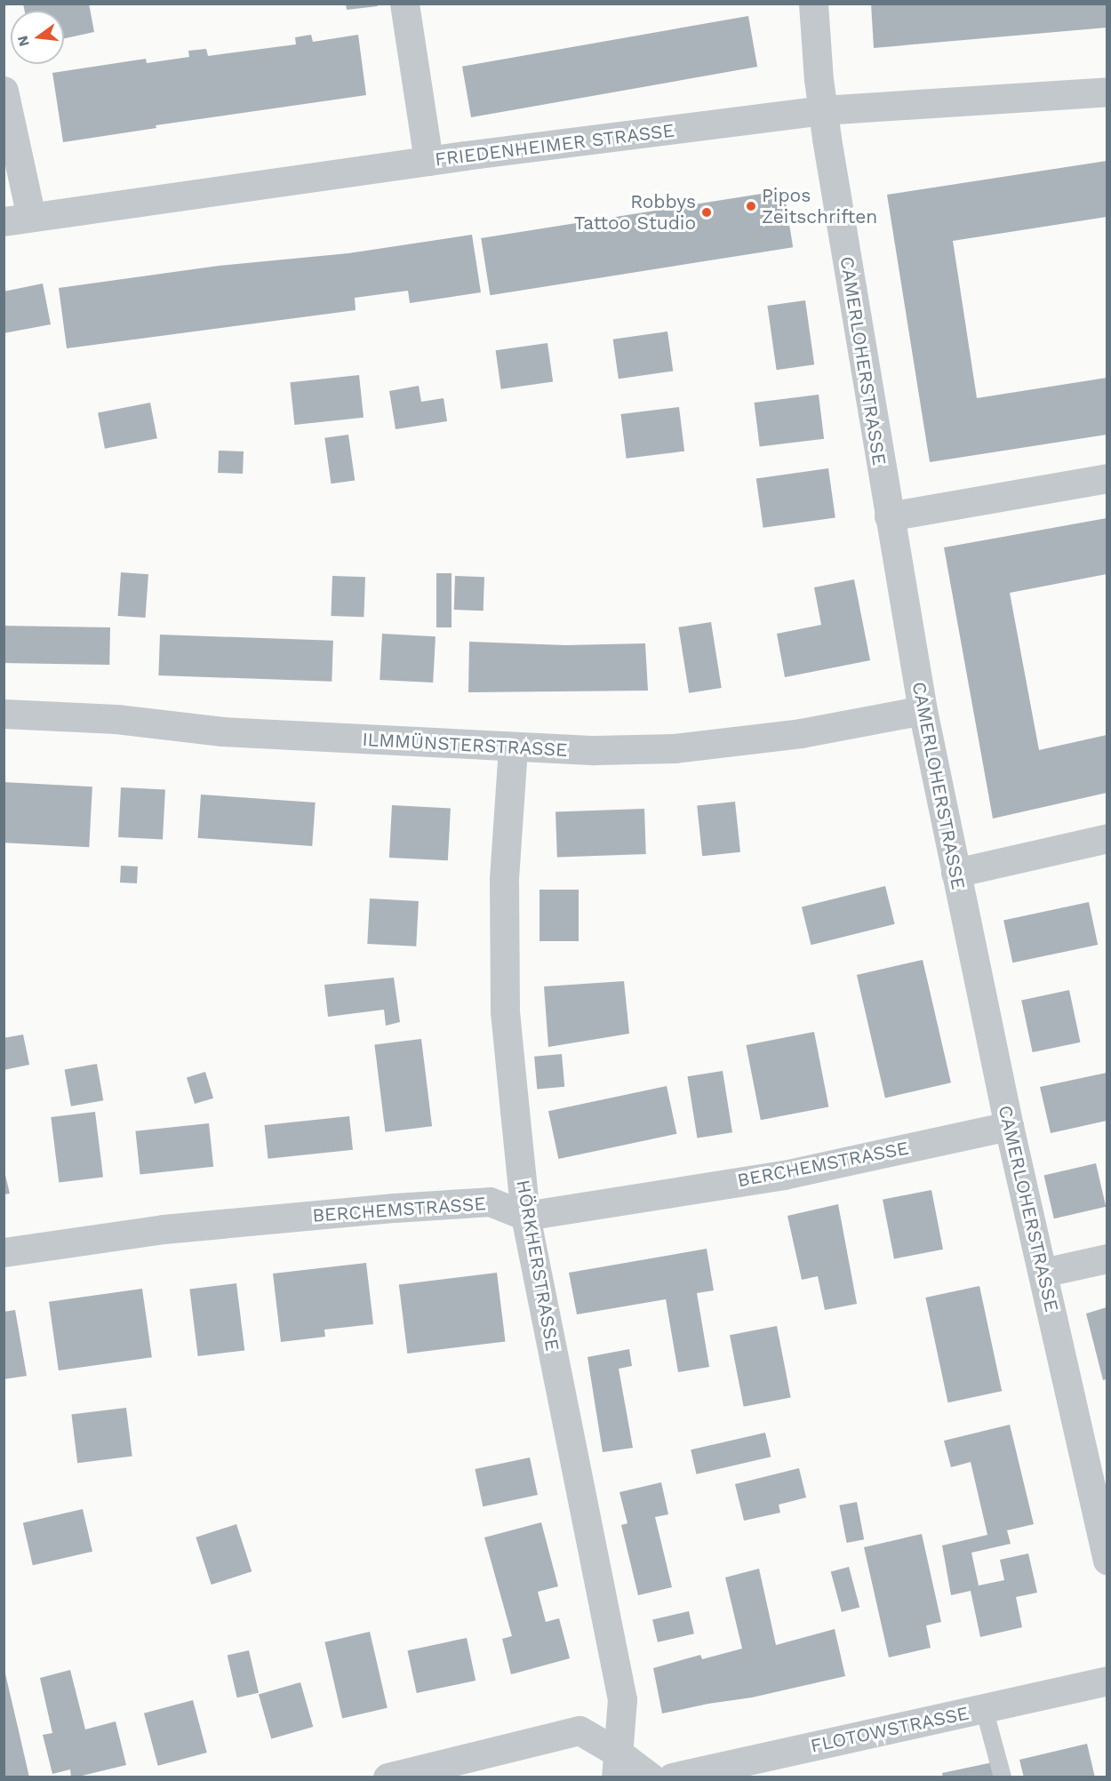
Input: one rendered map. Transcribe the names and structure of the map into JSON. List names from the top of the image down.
{
  "streets": {
    "street": [
      "FRIEDENHEIMER STRASSE",
      "CAMERLOHERSTRASSE",
      "ILMMÜNSTERSTRASSE",
      "BERCHEMSTRASSE",
      "HÖRKHERSTRASSE",
      "FLOTOWSTRASSE"
    ]
  },
  "crossings": [
    ["FRIEDENHEIMER STRASSE", "CAMERLOHERSTRASSE"],
    ["CAMERLOHERSTRASSE", "ILMMÜNSTERSTRASSE"],
    ["CAMERLOHERSTRASSE", "BERCHEMSTRASSE"],
    ["ILMMÜNSTERSTRASSE", "HÖRKHERSTRASSE"],
    ["BERCHEMSTRASSE", "HÖRKHERSTRASSE"]
  ],
  "places": ["Pipos Zeitschriften", "Robbys Tattoo Studio"],
  "north": "left"
}
